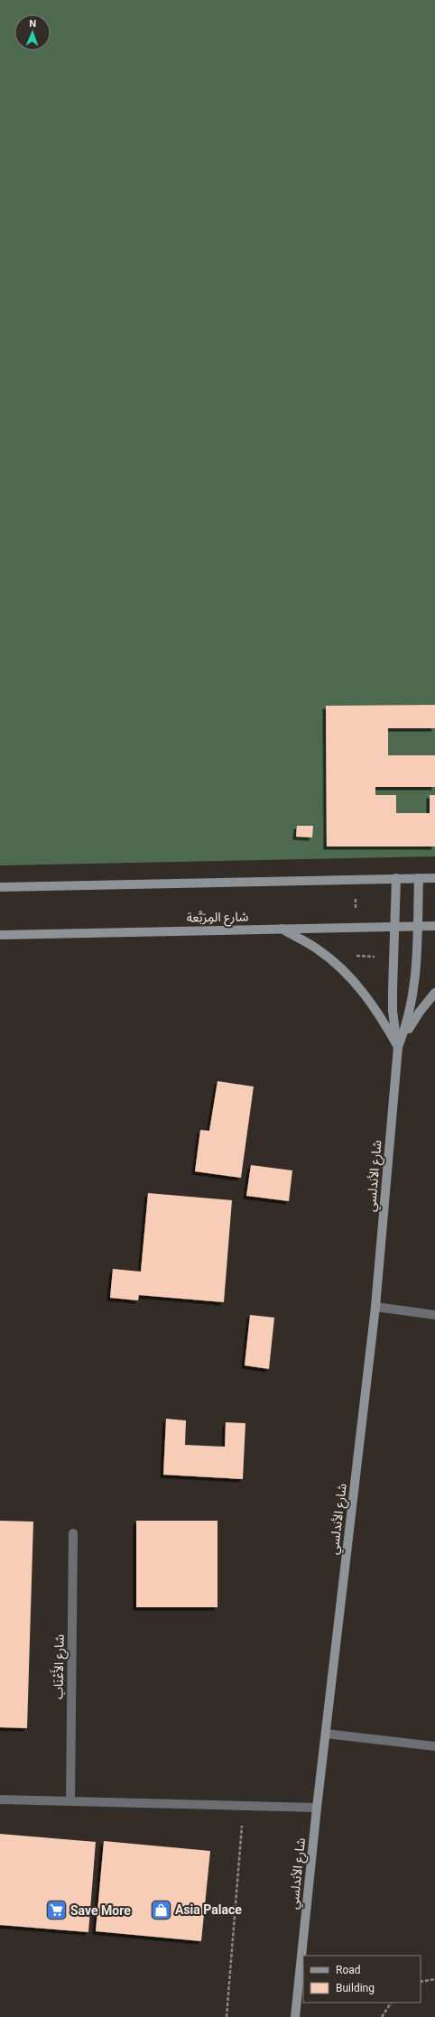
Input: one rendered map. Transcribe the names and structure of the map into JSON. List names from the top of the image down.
{
  "streets": {
    "street": ["شارع المِرَبَّعة", "شارع الأندلسي", "شارع الأَعْنَاب"]
  },
  "crossings": [
    ["شارع المِرَبَّعة", "شارع الأندلسي"]
  ],
  "places": {
    "shop": ["Asia Palace"],
    "supermarket": ["Save More"]
  },
  "legend": ["Road", "Building"],
  "north": "top"
}
